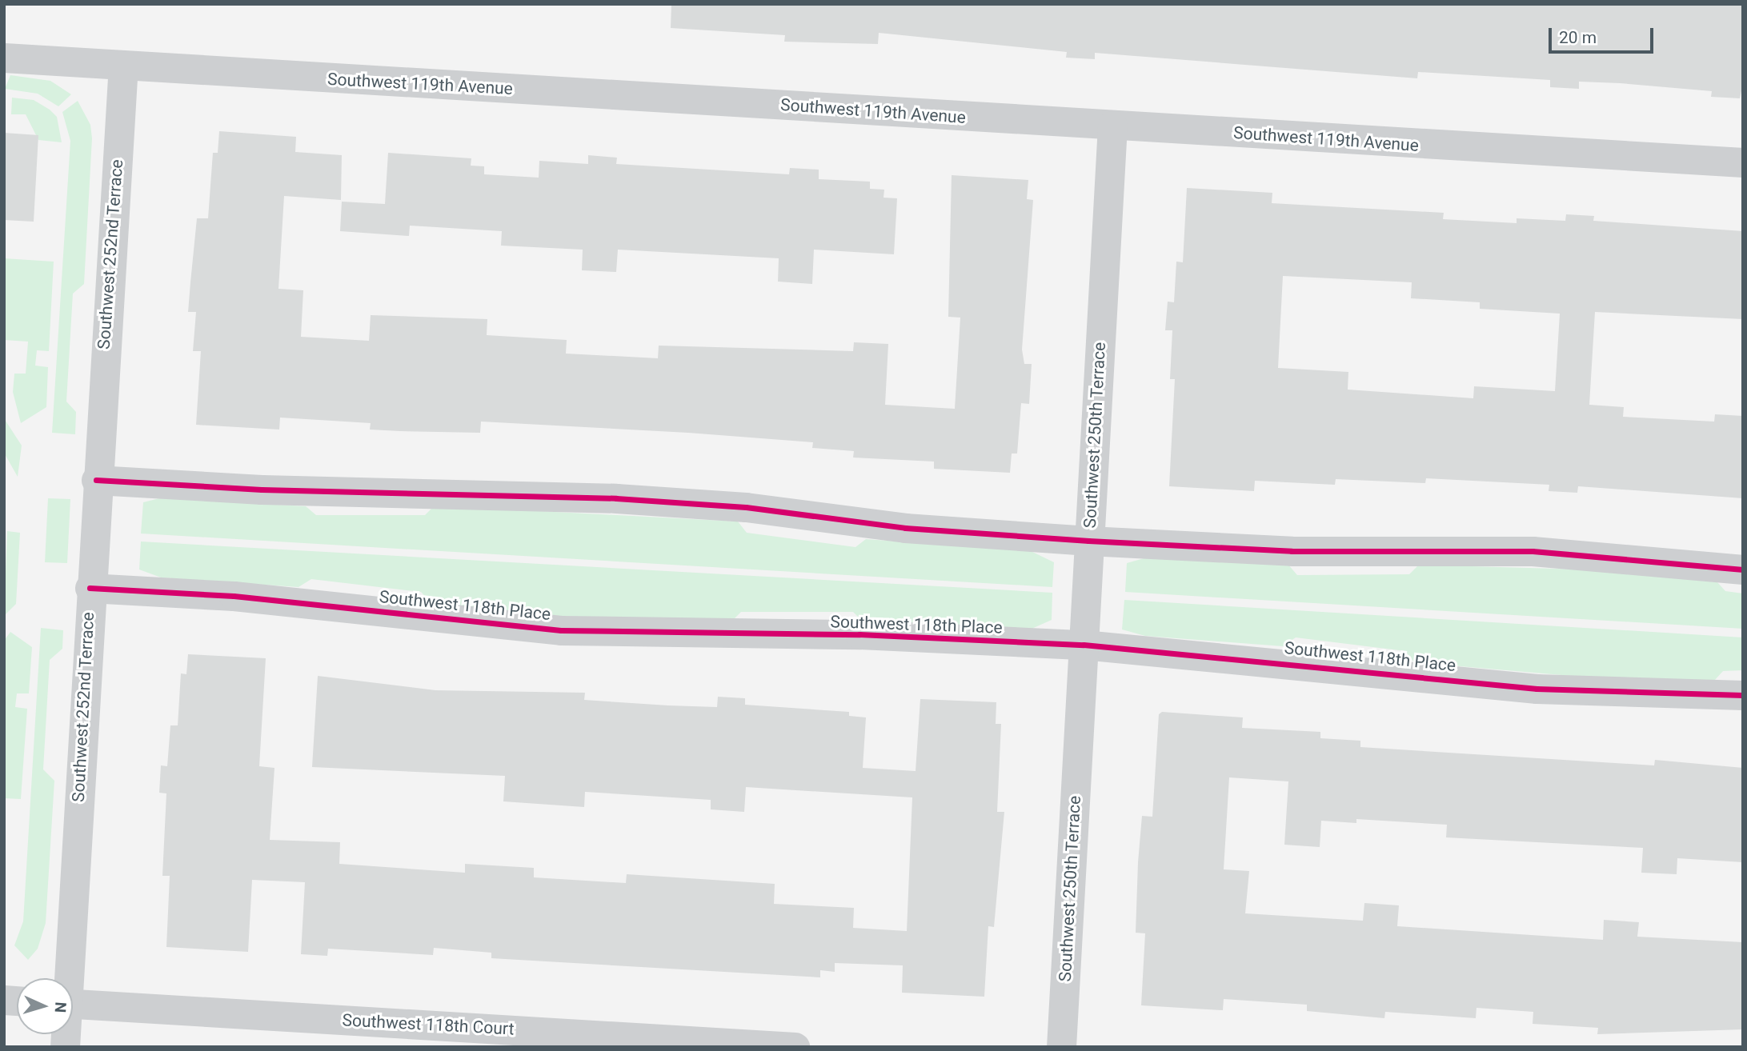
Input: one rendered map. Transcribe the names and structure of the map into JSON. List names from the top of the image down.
{
  "streets": {
    "street": [
      "Southwest 119th Avenue",
      "Southwest 252nd Terrace",
      "Southwest 250th Terrace",
      "Southwest 118th Place",
      "Southwest 118th Court"
    ]
  },
  "crossings": [
    ["Southwest 119th Avenue", "Southwest 252nd Terrace"],
    ["Southwest 119th Avenue", "Southwest 250th Terrace"],
    ["Southwest 252nd Terrace", "Southwest 118th Place"],
    ["Southwest 250th Terrace", "Southwest 118th Place"]
  ],
  "scale_bar": "20 m",
  "north": "right"
}
